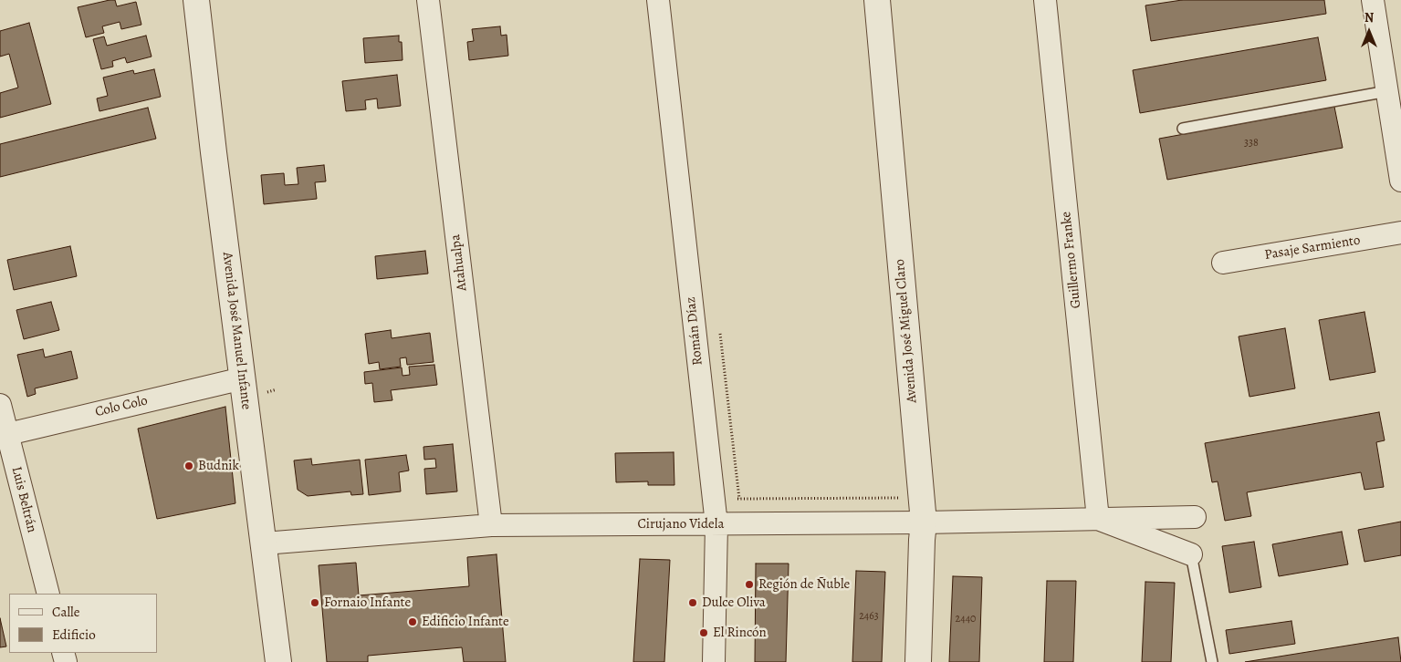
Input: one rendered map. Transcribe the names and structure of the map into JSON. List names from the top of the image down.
{
  "streets": {
    "street": [
      "Pasaje Sarmiento",
      "Guillermo Franke",
      "Atahualpa",
      "Avenida José Manuel Infante",
      "Román Díaz",
      "Avenida José Miguel Claro",
      "Colo Colo",
      "Luis Beltrán",
      "Cirujano Videla"
    ]
  },
  "crossings": [
    ["Guillermo Franke", "Cirujano Videla"],
    ["Atahualpa", "Cirujano Videla"],
    ["Avenida José Manuel Infante", "Colo Colo"],
    ["Avenida José Manuel Infante", "Cirujano Videla"],
    ["Román Díaz", "Cirujano Videla"],
    ["Avenida José Miguel Claro", "Cirujano Videla"],
    ["Colo Colo", "Luis Beltrán"]
  ],
  "places": [
    "Budnik",
    "Región de Ñuble",
    "Fornaio Infante",
    "Dulce Oliva",
    "Edificio Infante",
    "El Rincón"
  ],
  "house_numbers": ["338", "2463", "2440"],
  "legend": ["Calle", "Edificio"],
  "north": "top"
}
